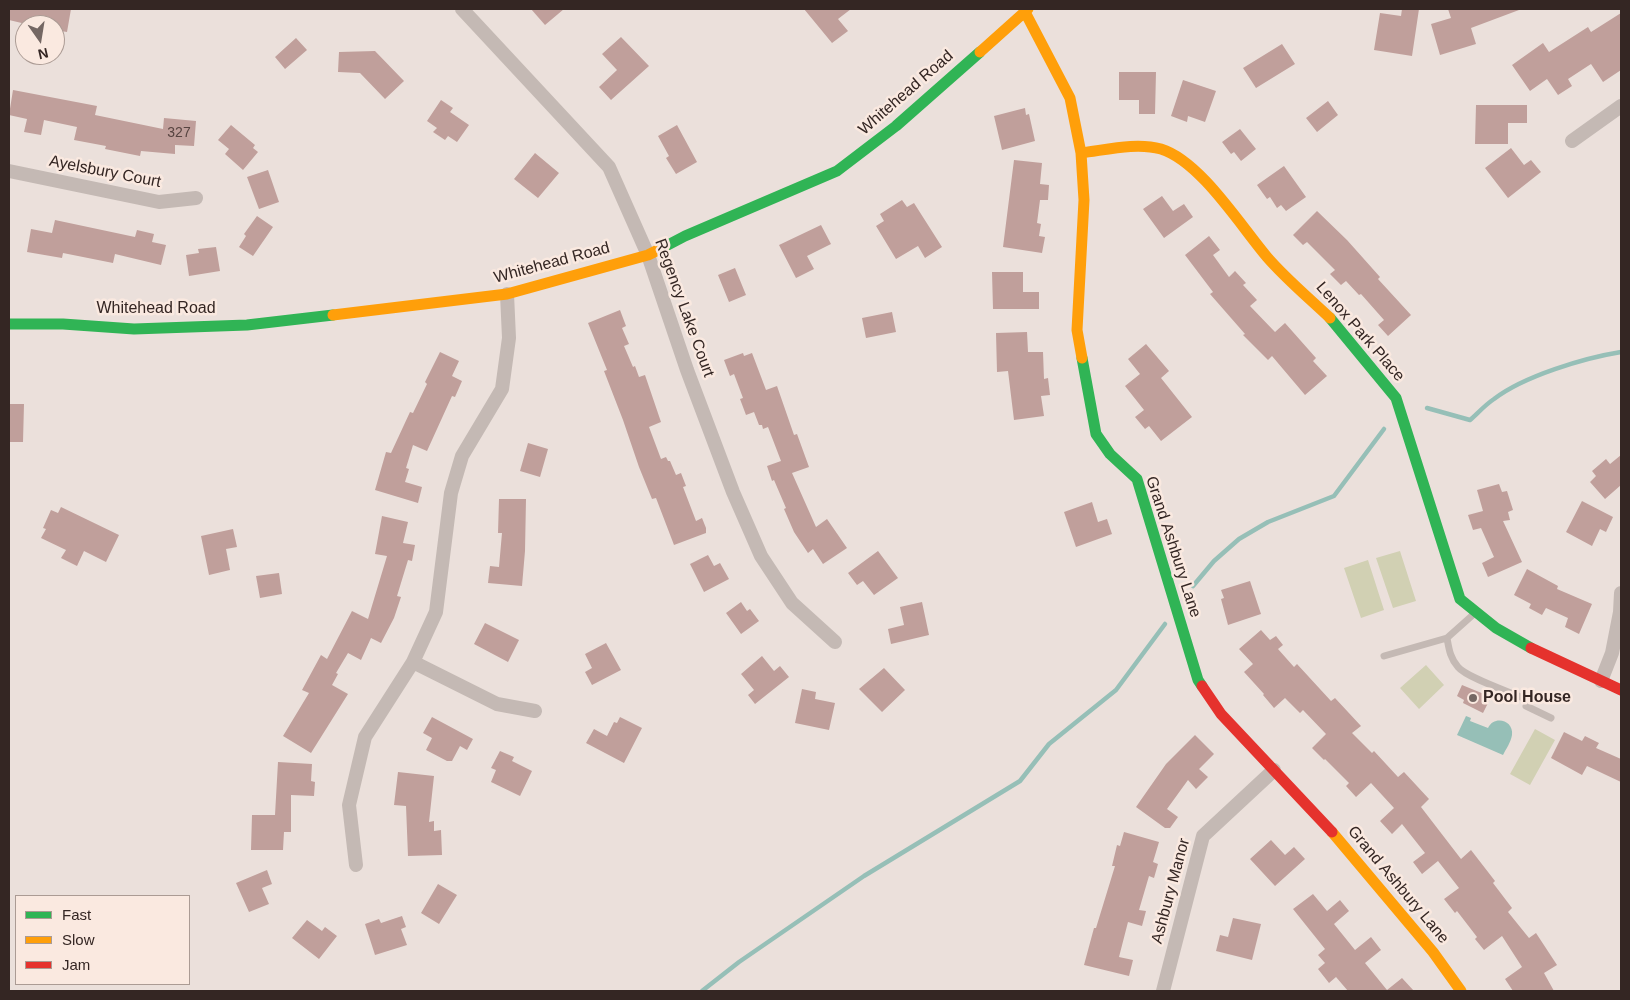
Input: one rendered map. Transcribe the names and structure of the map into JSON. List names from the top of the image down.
{
  "streets": {
    "street": [
      "Whitehead Road",
      "Ayelsbury Court",
      "Regency Lake Court",
      "Lenox Park Place",
      "Grand Ashbury Lane",
      "Ashbury Manor"
    ]
  },
  "crossings": [
    ["Whitehead Road", "Regency Lake Court"],
    ["Whitehead Road", "Grand Ashbury Lane"],
    ["Lenox Park Place", "Grand Ashbury Lane"],
    ["Grand Ashbury Lane", "Ashbury Manor"]
  ],
  "places": ["Pool House"],
  "house_numbers": ["327"],
  "legend": ["Fast", "Slow", "Jam"],
  "north": "bottom"
}
